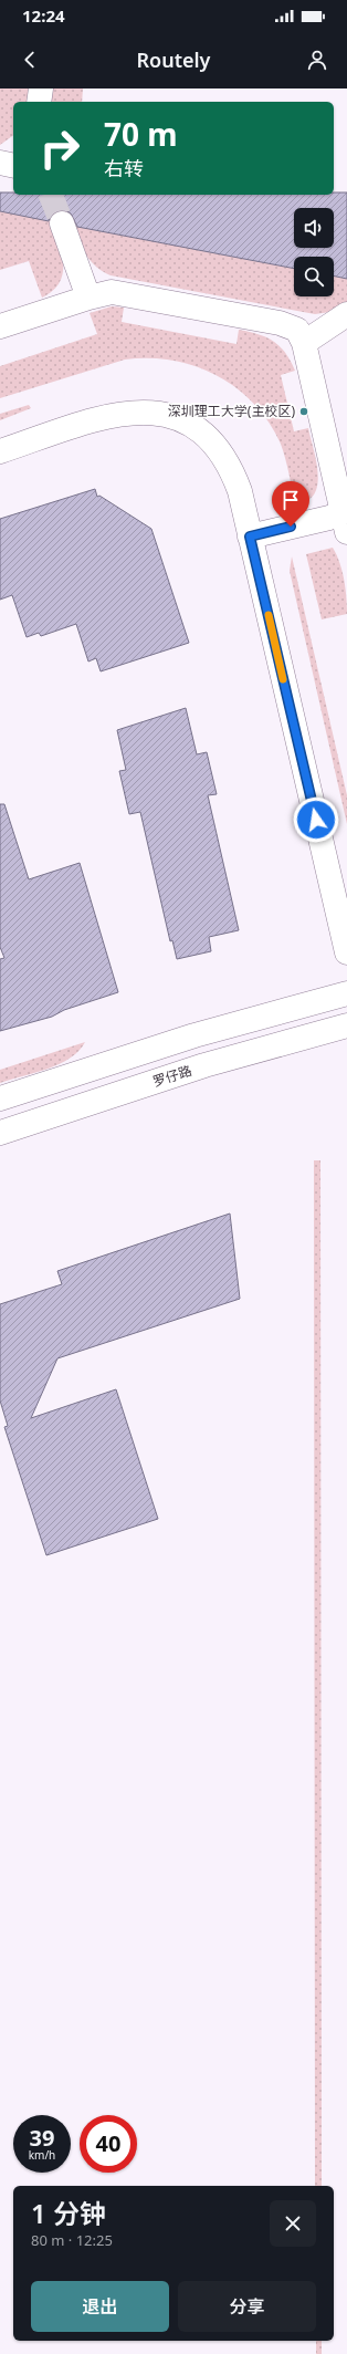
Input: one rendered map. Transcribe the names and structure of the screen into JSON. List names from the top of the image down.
{
  "streets": {
    "street": ["罗仔路"]
  },
  "places": ["深圳理工大学(主校区)"],
  "page": {
    "status": "12:24",
    "header": "Routely",
    "turn": ["70 m", "右转"],
    "speed": "39 km/h",
    "limit": "40",
    "heading": ["1 分钟", "80 m · 12:25"],
    "buttons": ["退出", "分享"]
  }
}
